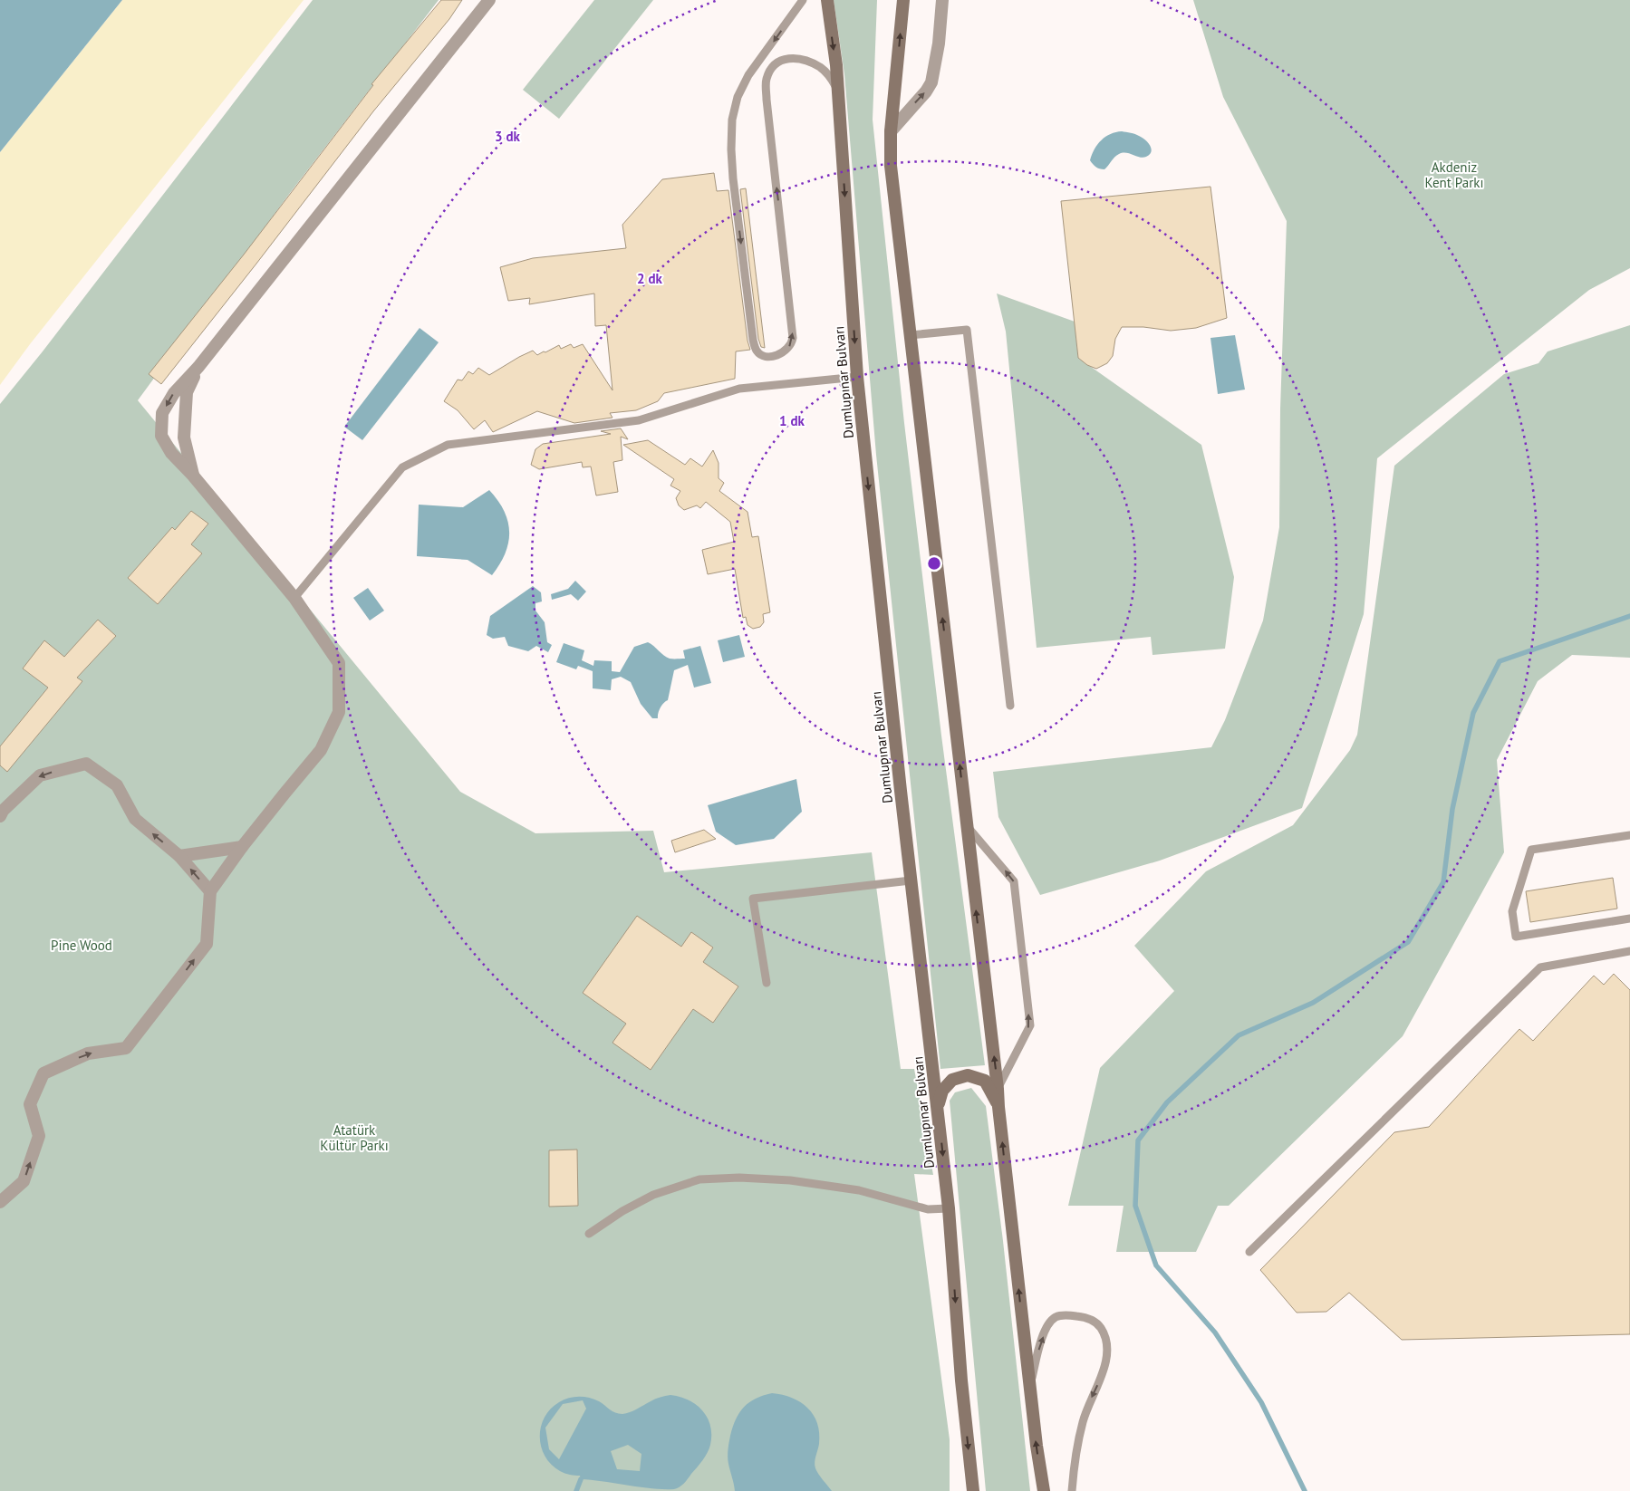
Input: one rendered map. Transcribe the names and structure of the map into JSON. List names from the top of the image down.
{
  "streets": {
    "main road": ["Dumlupınar Bulvarı"]
  },
  "parks": ["Akdeniz Kent Parkı", "Pine Wood", "Atatürk Kültür Parkı"],
  "rings": ["3 dk", "2 dk", "1 dk"]
}
